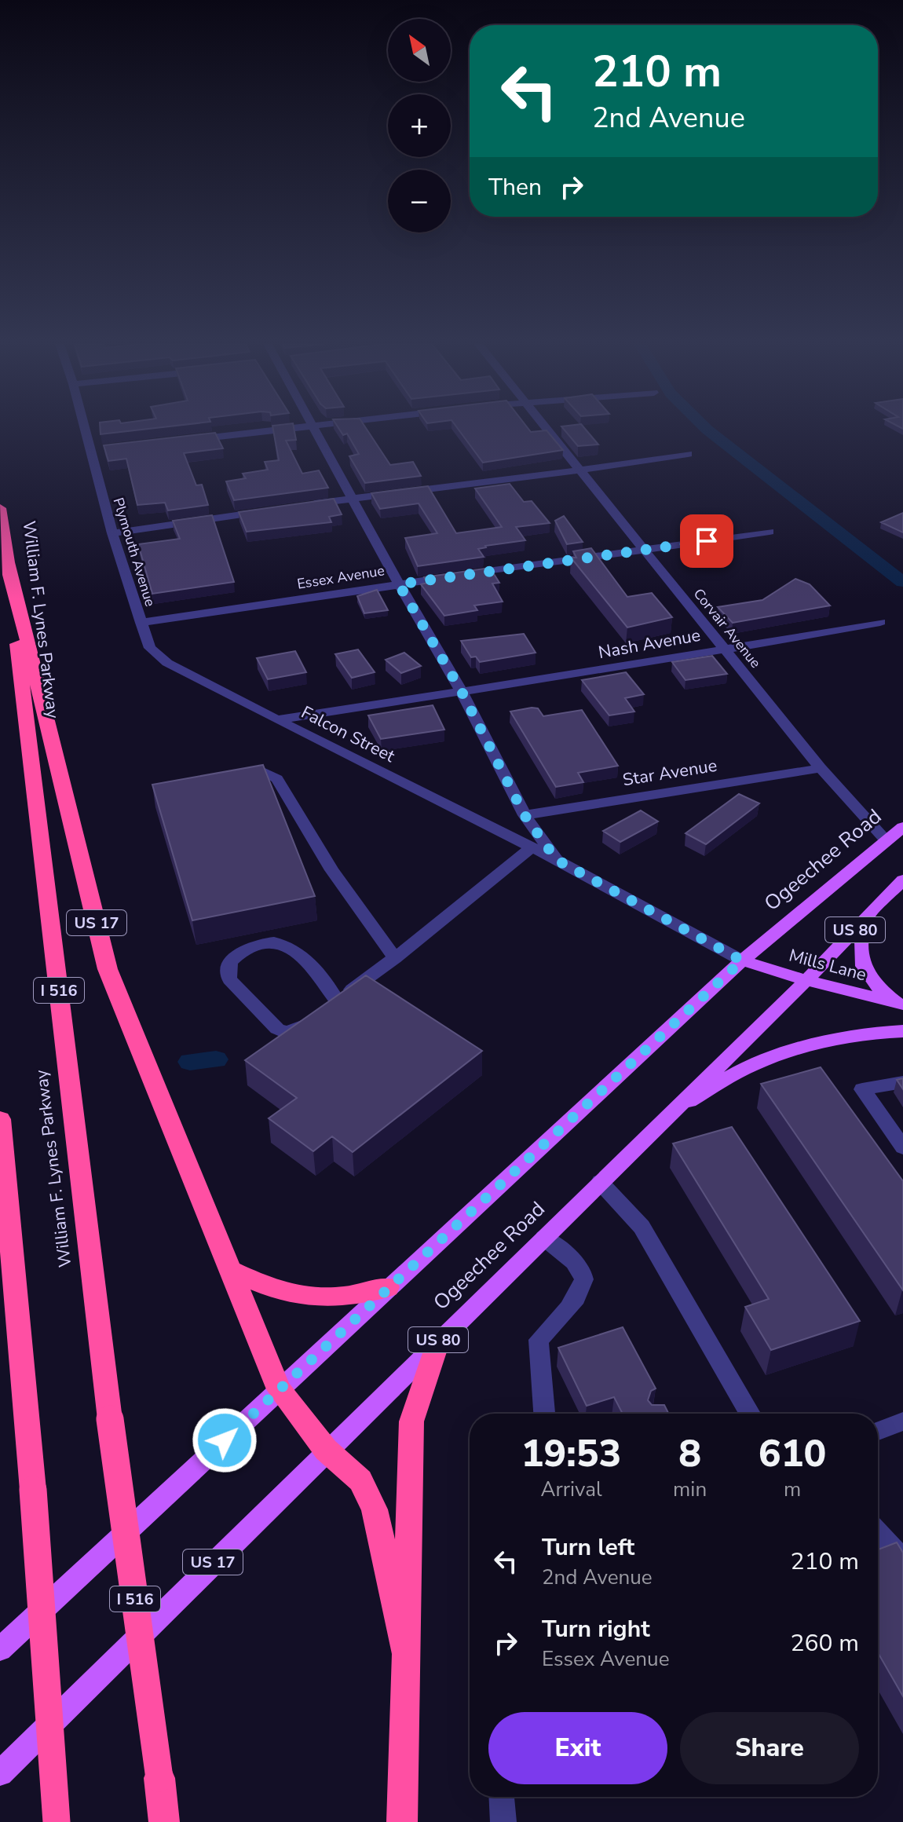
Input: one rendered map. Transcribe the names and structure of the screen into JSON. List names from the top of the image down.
{
  "streets": {
    "highway": ["William F. Lynes Parkway", "US 17", "I 516"],
    "main road": ["Ogeechee Road", "US 80", "Mills Lane"],
    "street": [
      "Plymouth Avenue",
      "Essex Avenue",
      "Corvair Avenue",
      "Nash Avenue",
      "Falcon Street",
      "Star Avenue"
    ]
  },
  "crossings": [
    ["Plymouth Avenue", "Essex Avenue"],
    ["Plymouth Avenue", "Falcon Street"],
    ["Essex Avenue", "Corvair Avenue"],
    ["Essex Avenue", "Falcon Street"],
    ["William F. Lynes Parkway", "US 17"],
    ["Corvair Avenue", "Nash Avenue"],
    ["Corvair Avenue", "Star Avenue"],
    ["Corvair Avenue", "Ogeechee Road"],
    ["Nash Avenue", "Falcon Street"],
    ["Falcon Street", "Ogeechee Road"],
    ["Falcon Street", "Mills Lane"],
    ["Ogeechee Road", "US 17"],
    ["Ogeechee Road", "Mills Lane"]
  ],
  "north": "top left",
  "page": {
    "map_buttons": ["+", "−"],
    "turn": ["210 m", "2nd Avenue"],
    "then": "Then",
    "eta": [
      "19:53",
      "Arrival",
      "8",
      "min",
      "610",
      "m"
    ],
    "list": [
      {
        "name": "Turn left",
        "note": "2nd Avenue",
        "value": "210 m"
      },
      {
        "name": "Turn right",
        "note": "Essex Avenue",
        "value": "260 m"
      }
    ],
    "buttons": ["Exit", "Share"]
  }
}
